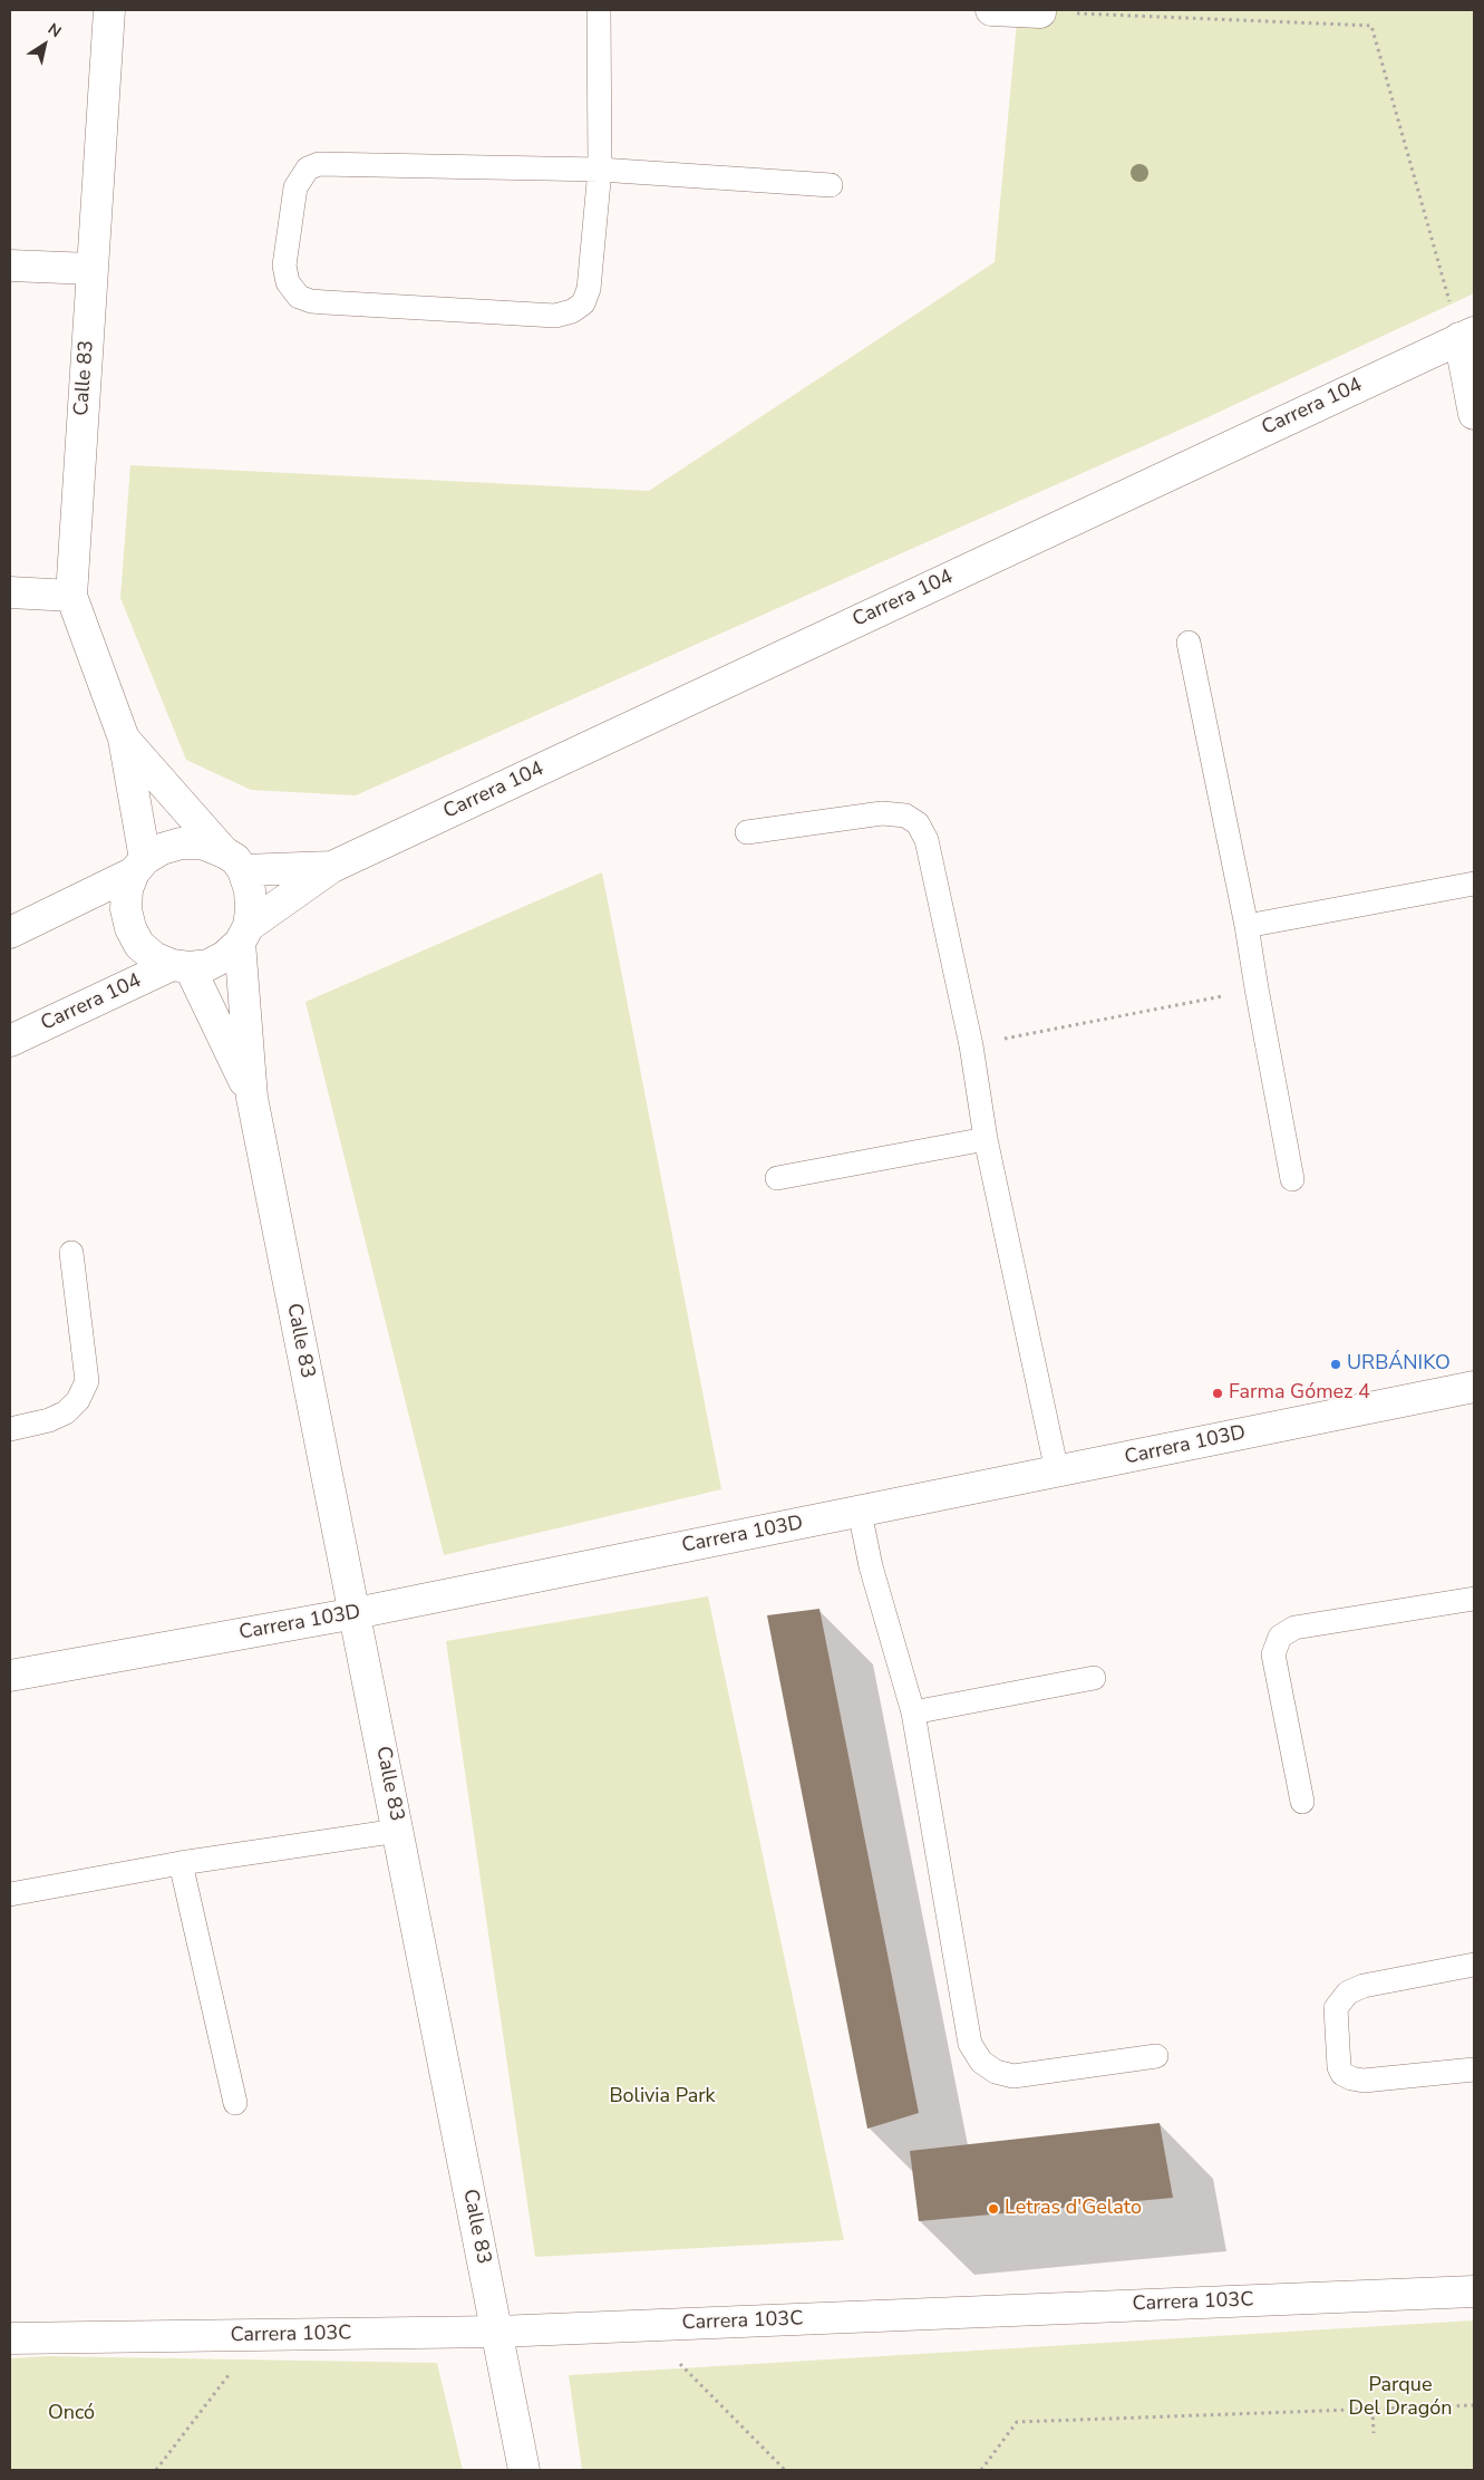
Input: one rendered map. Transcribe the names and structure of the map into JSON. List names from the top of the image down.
{
  "streets": {
    "street": [
      "Calle 83",
      "Carrera 104",
      "Carrera 103D",
      "Carrera 103C"
    ]
  },
  "crossings": [
    ["Calle 83", "Carrera 104"],
    ["Calle 83", "Carrera 103D"],
    ["Calle 83", "Carrera 103C"]
  ],
  "parks": ["Bolivia Park", "Parque Del Dragón", "Oncó"],
  "places": ["URBÁNIKO", "Farma Gómez 4", "Letras d'Gelato"],
  "north": "top right"
}
